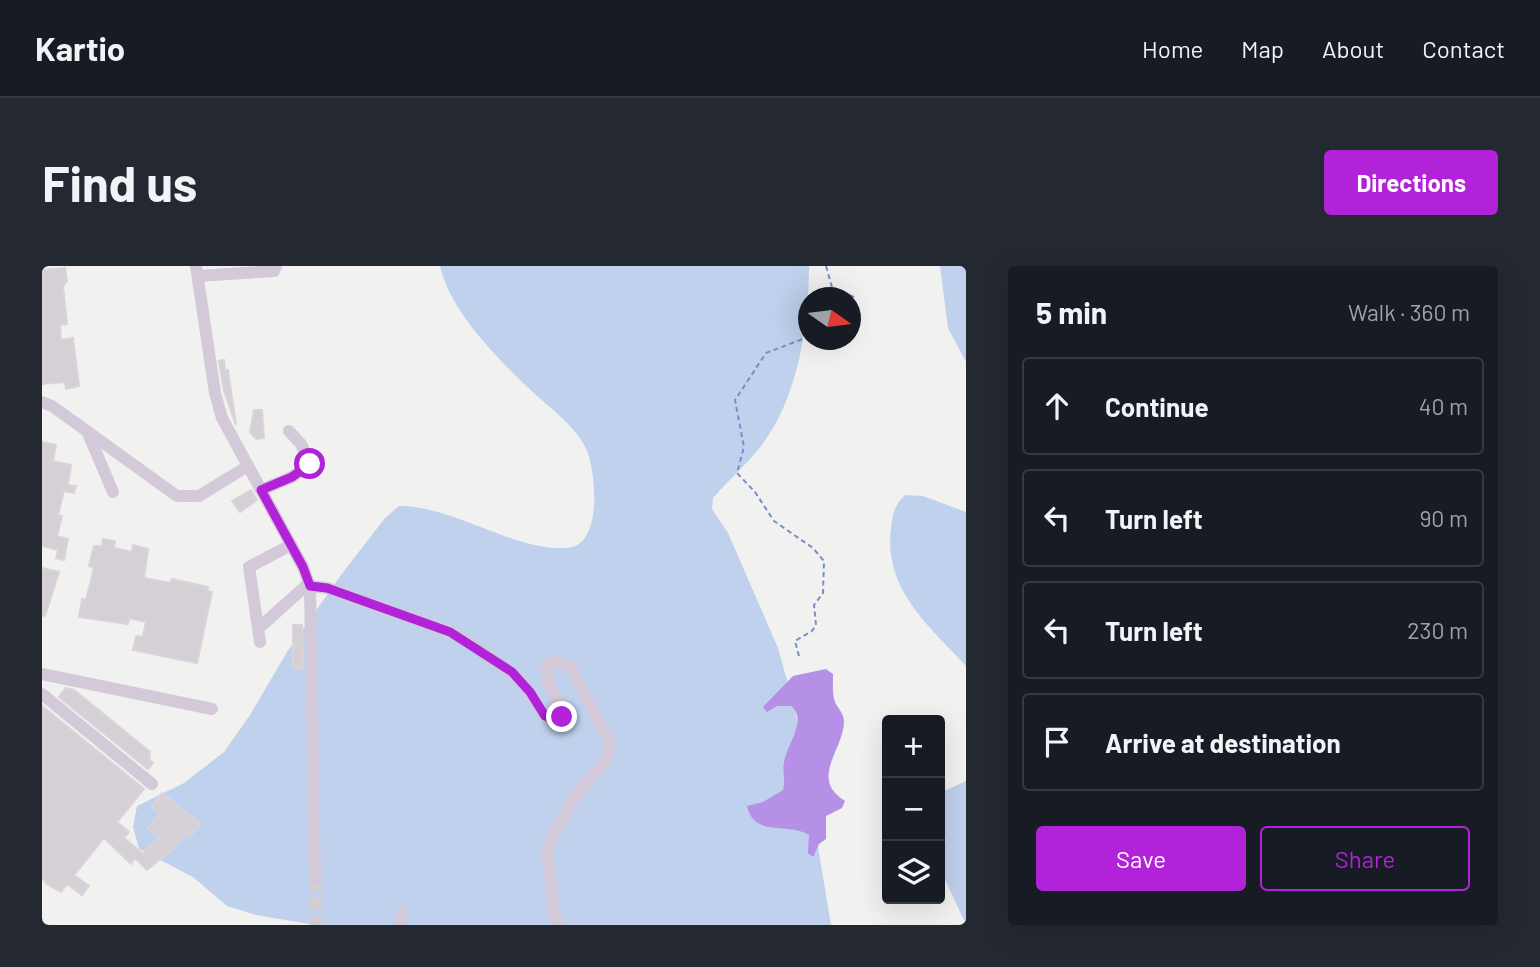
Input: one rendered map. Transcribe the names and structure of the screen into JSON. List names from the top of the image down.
{
  "north": "right",
  "page": {
    "header": "Kartio",
    "nav": [
      "Home",
      "Map",
      "About",
      "Contact"
    ],
    "buttons": [
      "Directions",
      ["Save", "Share"]
    ],
    "title": "Find us",
    "heading": ["5 min", "Walk · 360 m"],
    "list": [
      ["Continue", "40 m"],
      ["Turn left", "90 m"],
      ["Turn left", "230 m"],
      "Arrive at destination"
    ],
    "map_buttons": ["+", "−"]
  }
}
